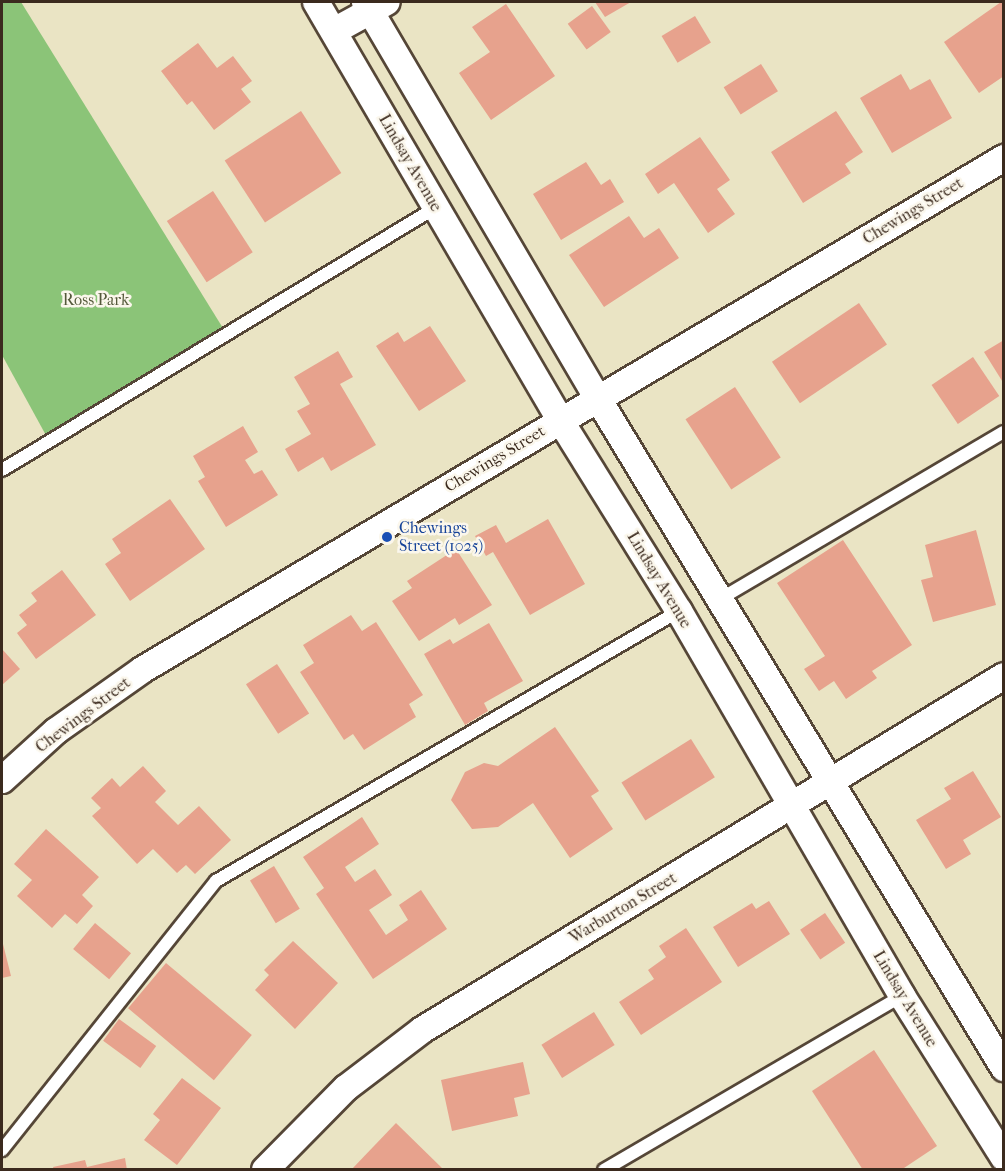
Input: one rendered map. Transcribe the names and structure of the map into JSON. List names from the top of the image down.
{
  "streets": {
    "street": ["Lindsay Avenue", "Chewings Street", "Warburton Street"]
  },
  "crossings": [
    ["Lindsay Avenue", "Chewings Street"],
    ["Lindsay Avenue", "Warburton Street"]
  ],
  "parks": ["Ross Park"],
  "places": ["Chewings Street (1025)"]
}
